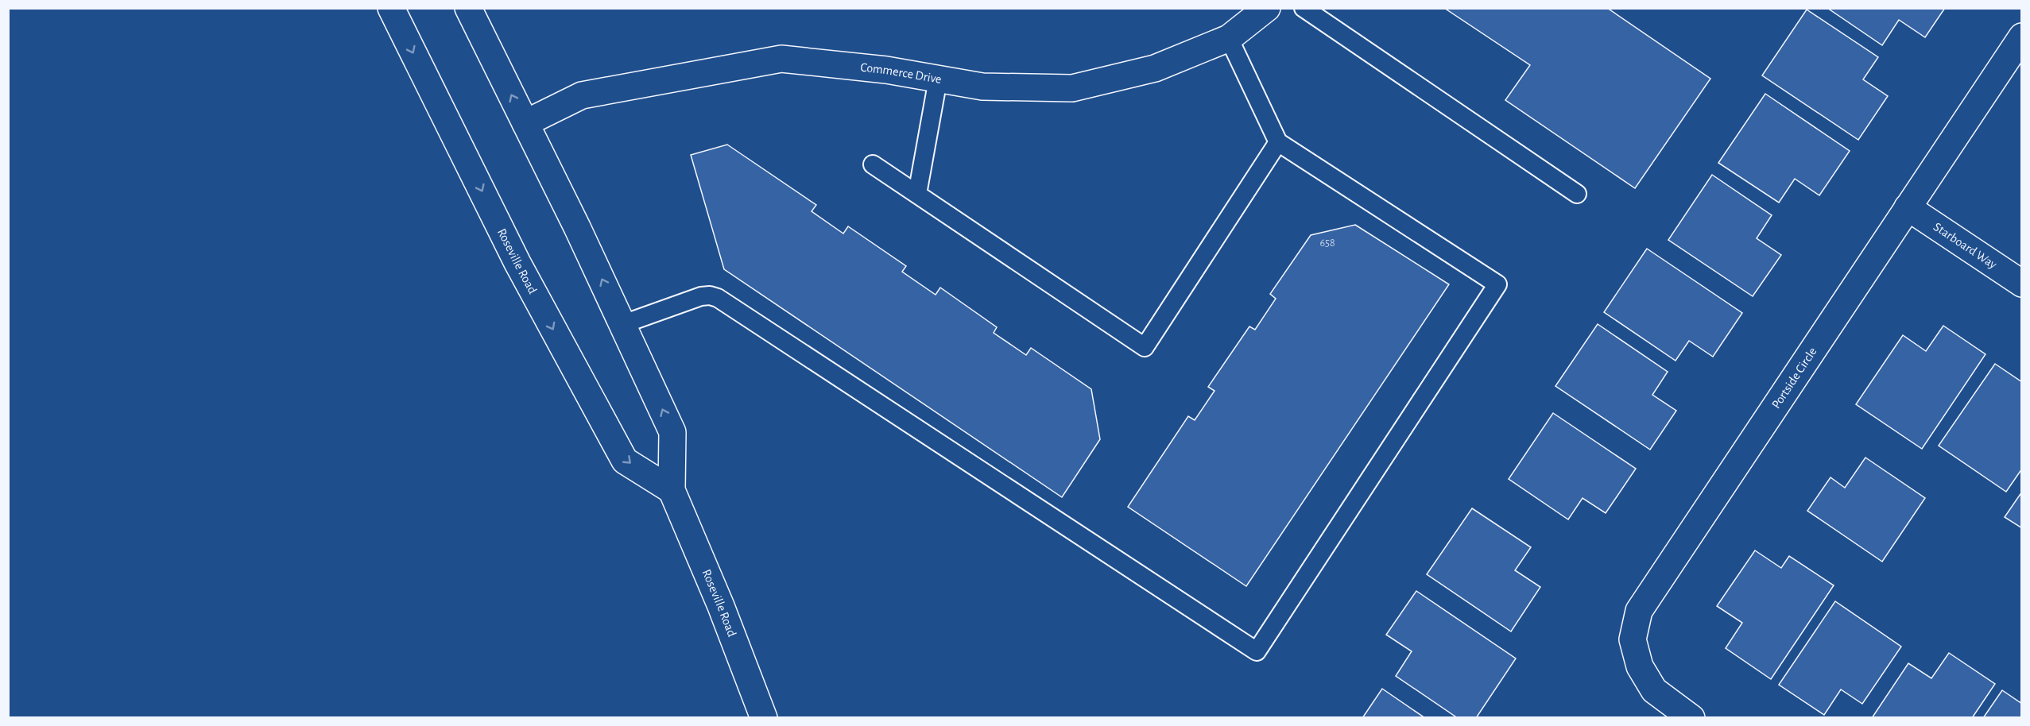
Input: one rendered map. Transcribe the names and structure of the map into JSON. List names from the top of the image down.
{
  "streets": {
    "street": [
      "Commerce Drive",
      "Starboard Way",
      "Roseville Road",
      "Portside Circle"
    ]
  },
  "crossings": [
    ["Commerce Drive", "Roseville Road"],
    ["Starboard Way", "Portside Circle"]
  ],
  "house_numbers": ["658"]
}
